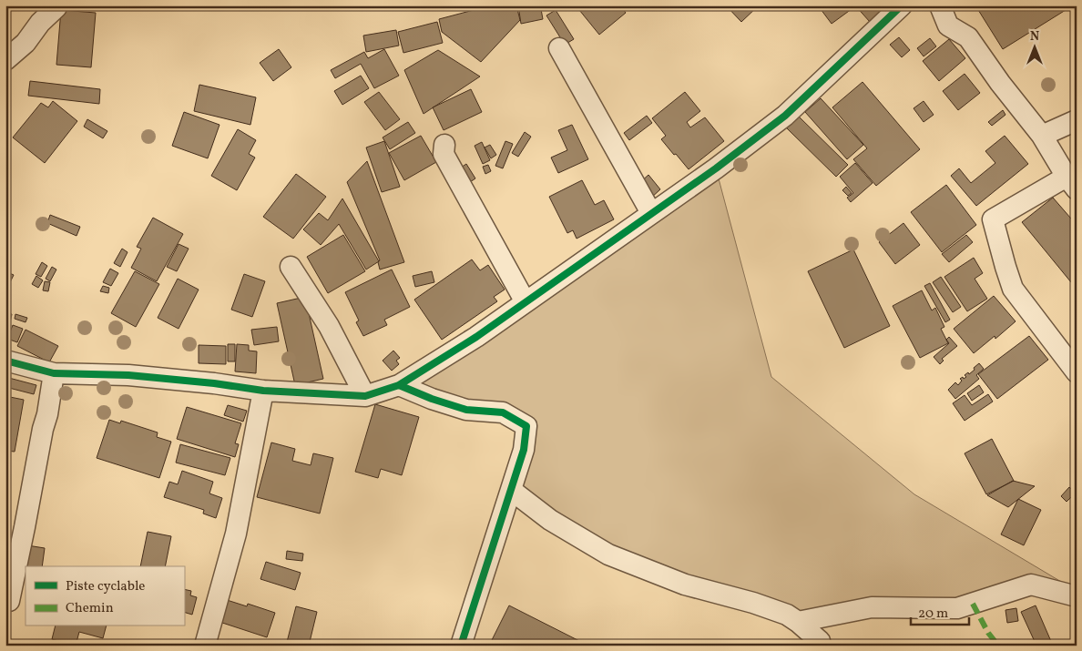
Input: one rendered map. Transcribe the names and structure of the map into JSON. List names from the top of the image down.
{
  "legend": ["Piste cyclable", "Chemin"],
  "scale_bar": "20 m",
  "north": "top"
}
